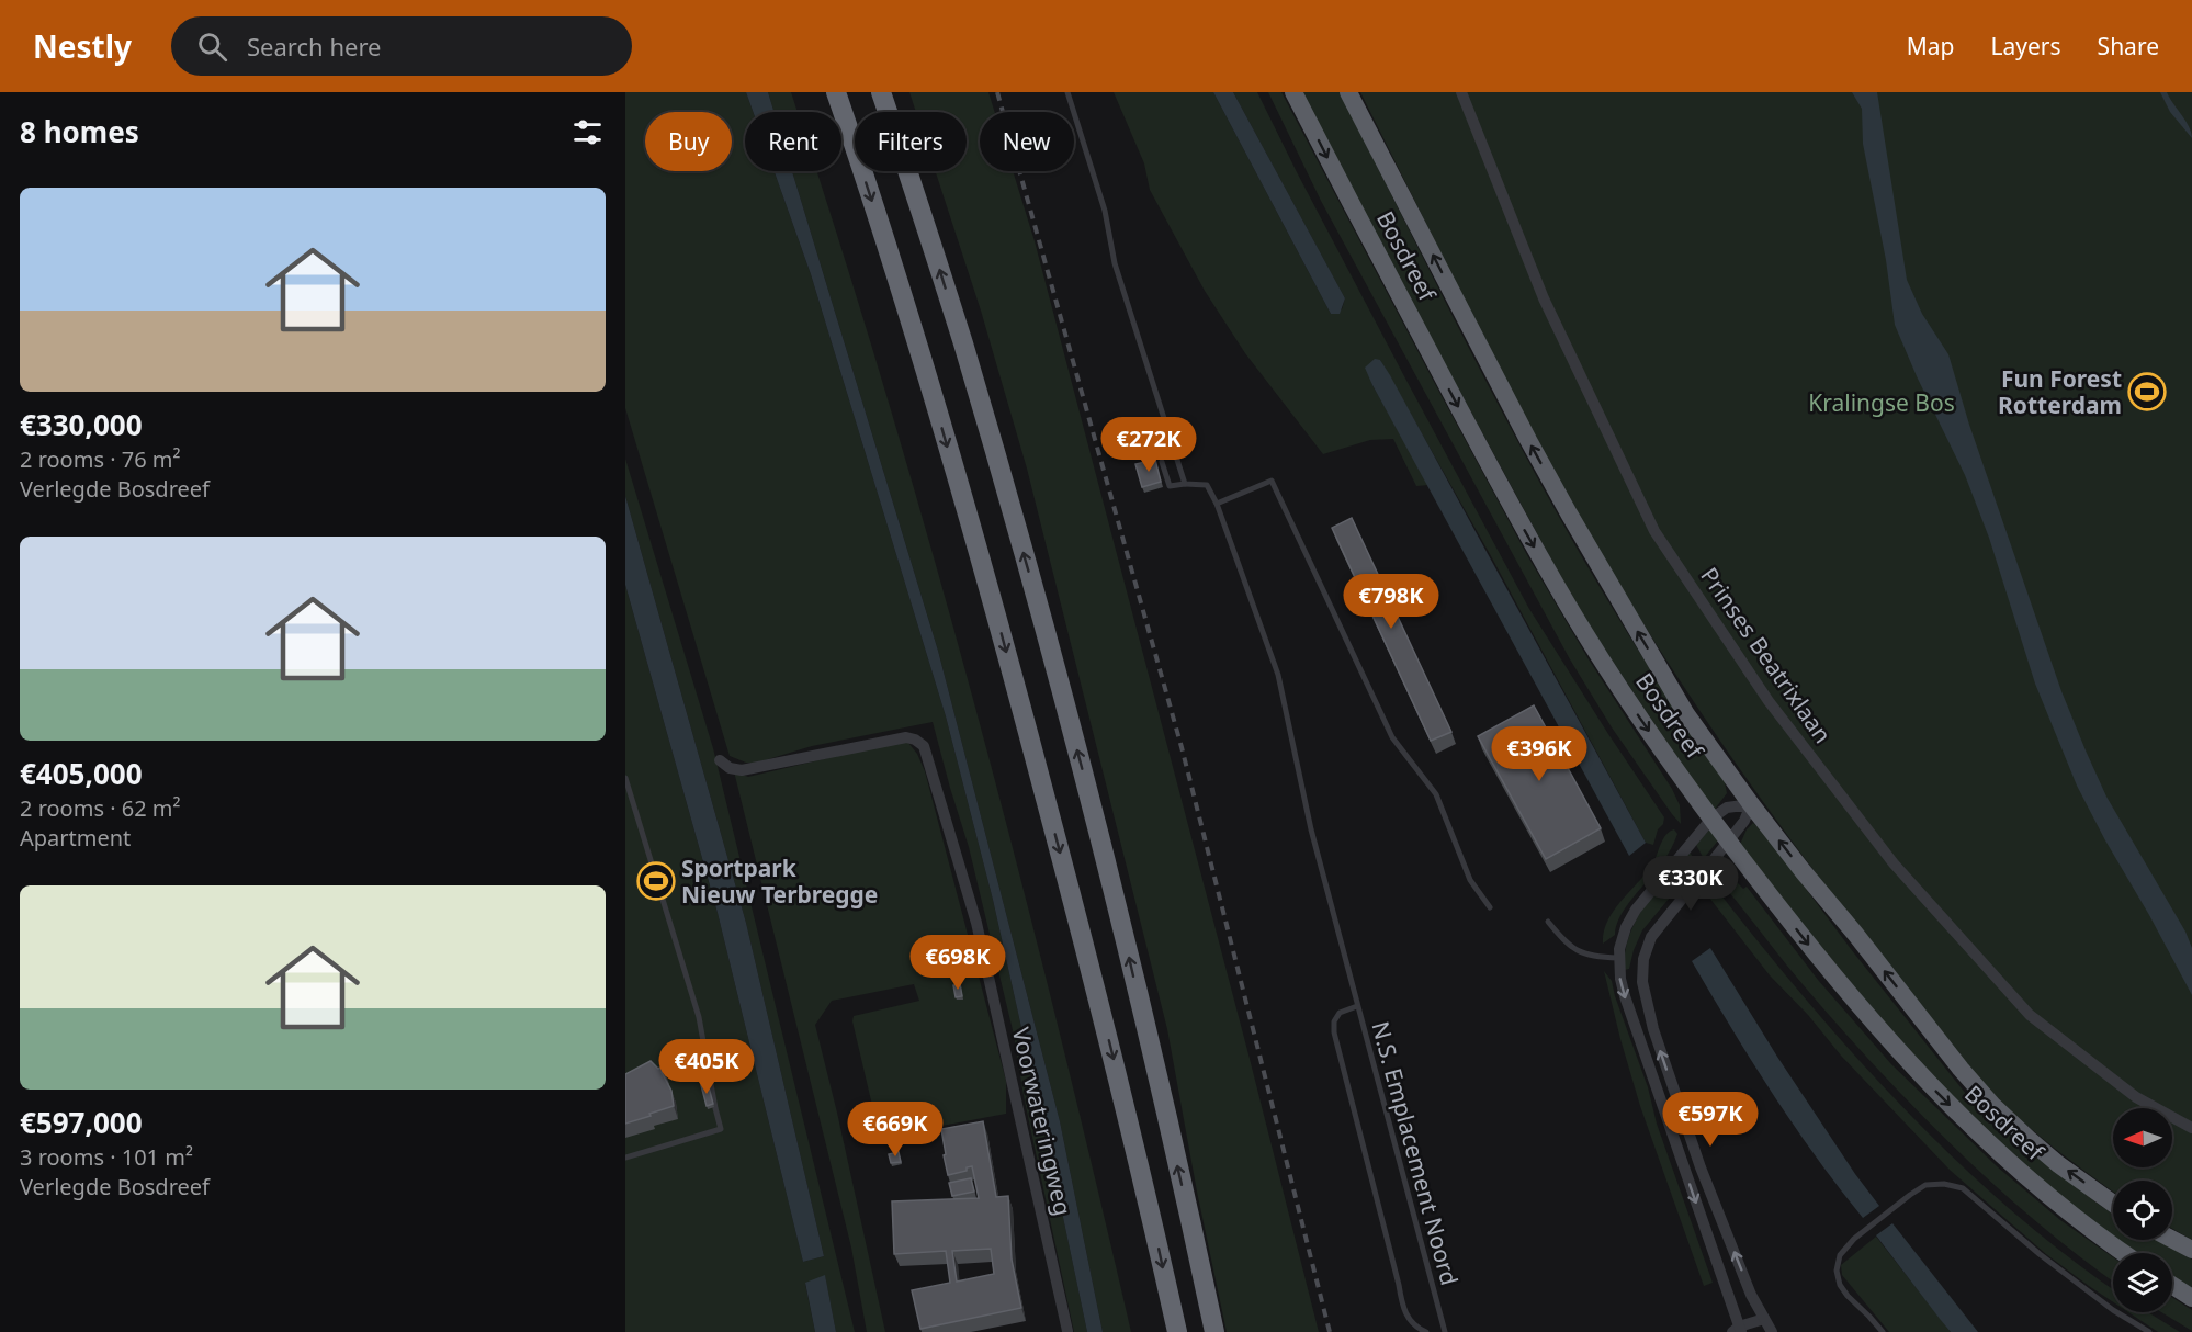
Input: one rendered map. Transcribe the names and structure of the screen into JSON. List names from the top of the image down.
{
  "streets": {
    "highway": ["Bosdreef"],
    "street": ["Prinses Beatrixlaan", "Voorwateringweg"],
    "lane": ["N.S. Emplacement Noord"]
  },
  "parks": ["Kralingse Bos"],
  "places": {
    "sports": ["Fun Forest Rotterdam", "Sportpark Nieuw Terbregge"]
  },
  "north": "left",
  "page": {
    "header": "Nestly",
    "search": "Search here",
    "nav": ["Map", "Layers", "Share"],
    "heading": "8 homes",
    "chip": [
      "Buy",
      "Rent",
      "Filters",
      "New"
    ],
    "list": [
      {
        "name": "€330,000",
        "note": "2 rooms · 76 m² · Verlegde Bosdreef"
      },
      {
        "name": "€405,000",
        "note": "2 rooms · 62 m² · Apartment"
      },
      {
        "name": "€597,000",
        "note": "3 rooms · 101 m² · Verlegde Bosdreef"
      }
    ],
    "price": [
      "€272K",
      "€798K",
      "€396K",
      "€330K",
      "€698K",
      "€405K",
      "€597K",
      "€669K"
    ]
  }
}
